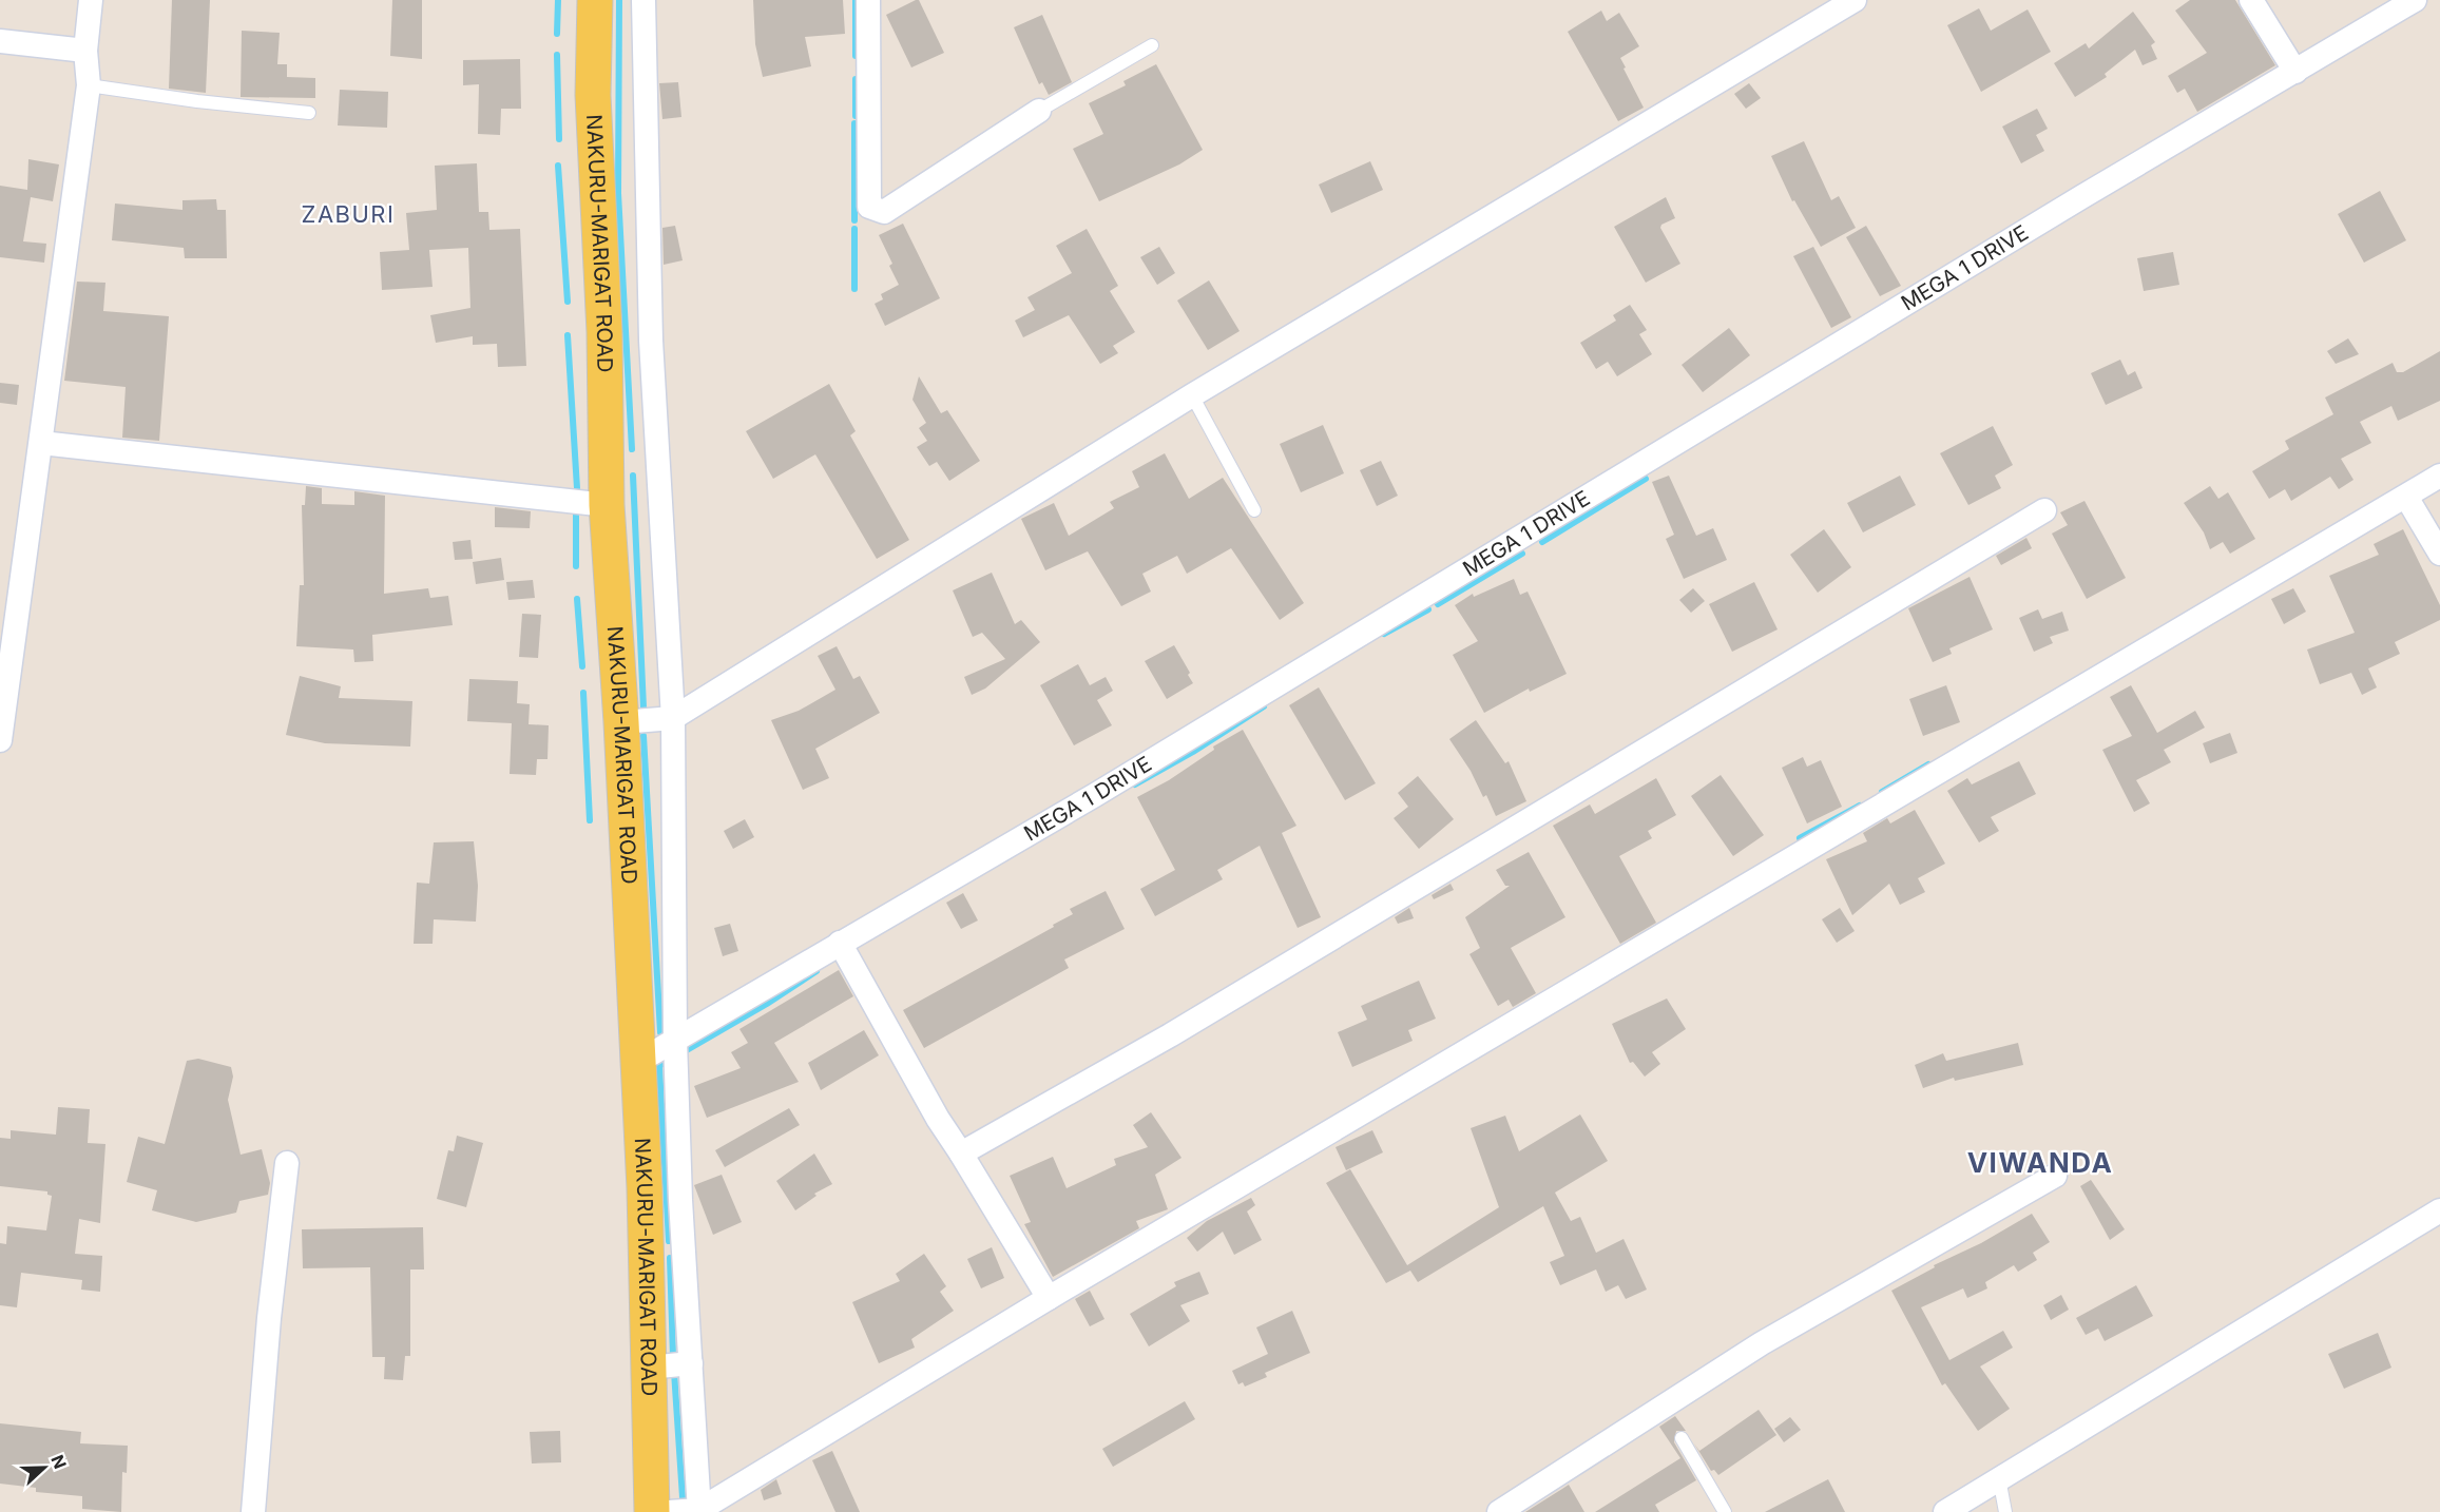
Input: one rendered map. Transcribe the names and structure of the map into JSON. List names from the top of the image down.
{
  "streets": {
    "main road": ["NAKURU-MARIGAT ROAD"],
    "street": ["MEGA 1 DRIVE"]
  },
  "crossings": [
    ["NAKURU-MARIGAT ROAD", "MEGA 1 DRIVE"]
  ],
  "districts": ["ZABURI", "VIWANDA"],
  "north": "right"
}
